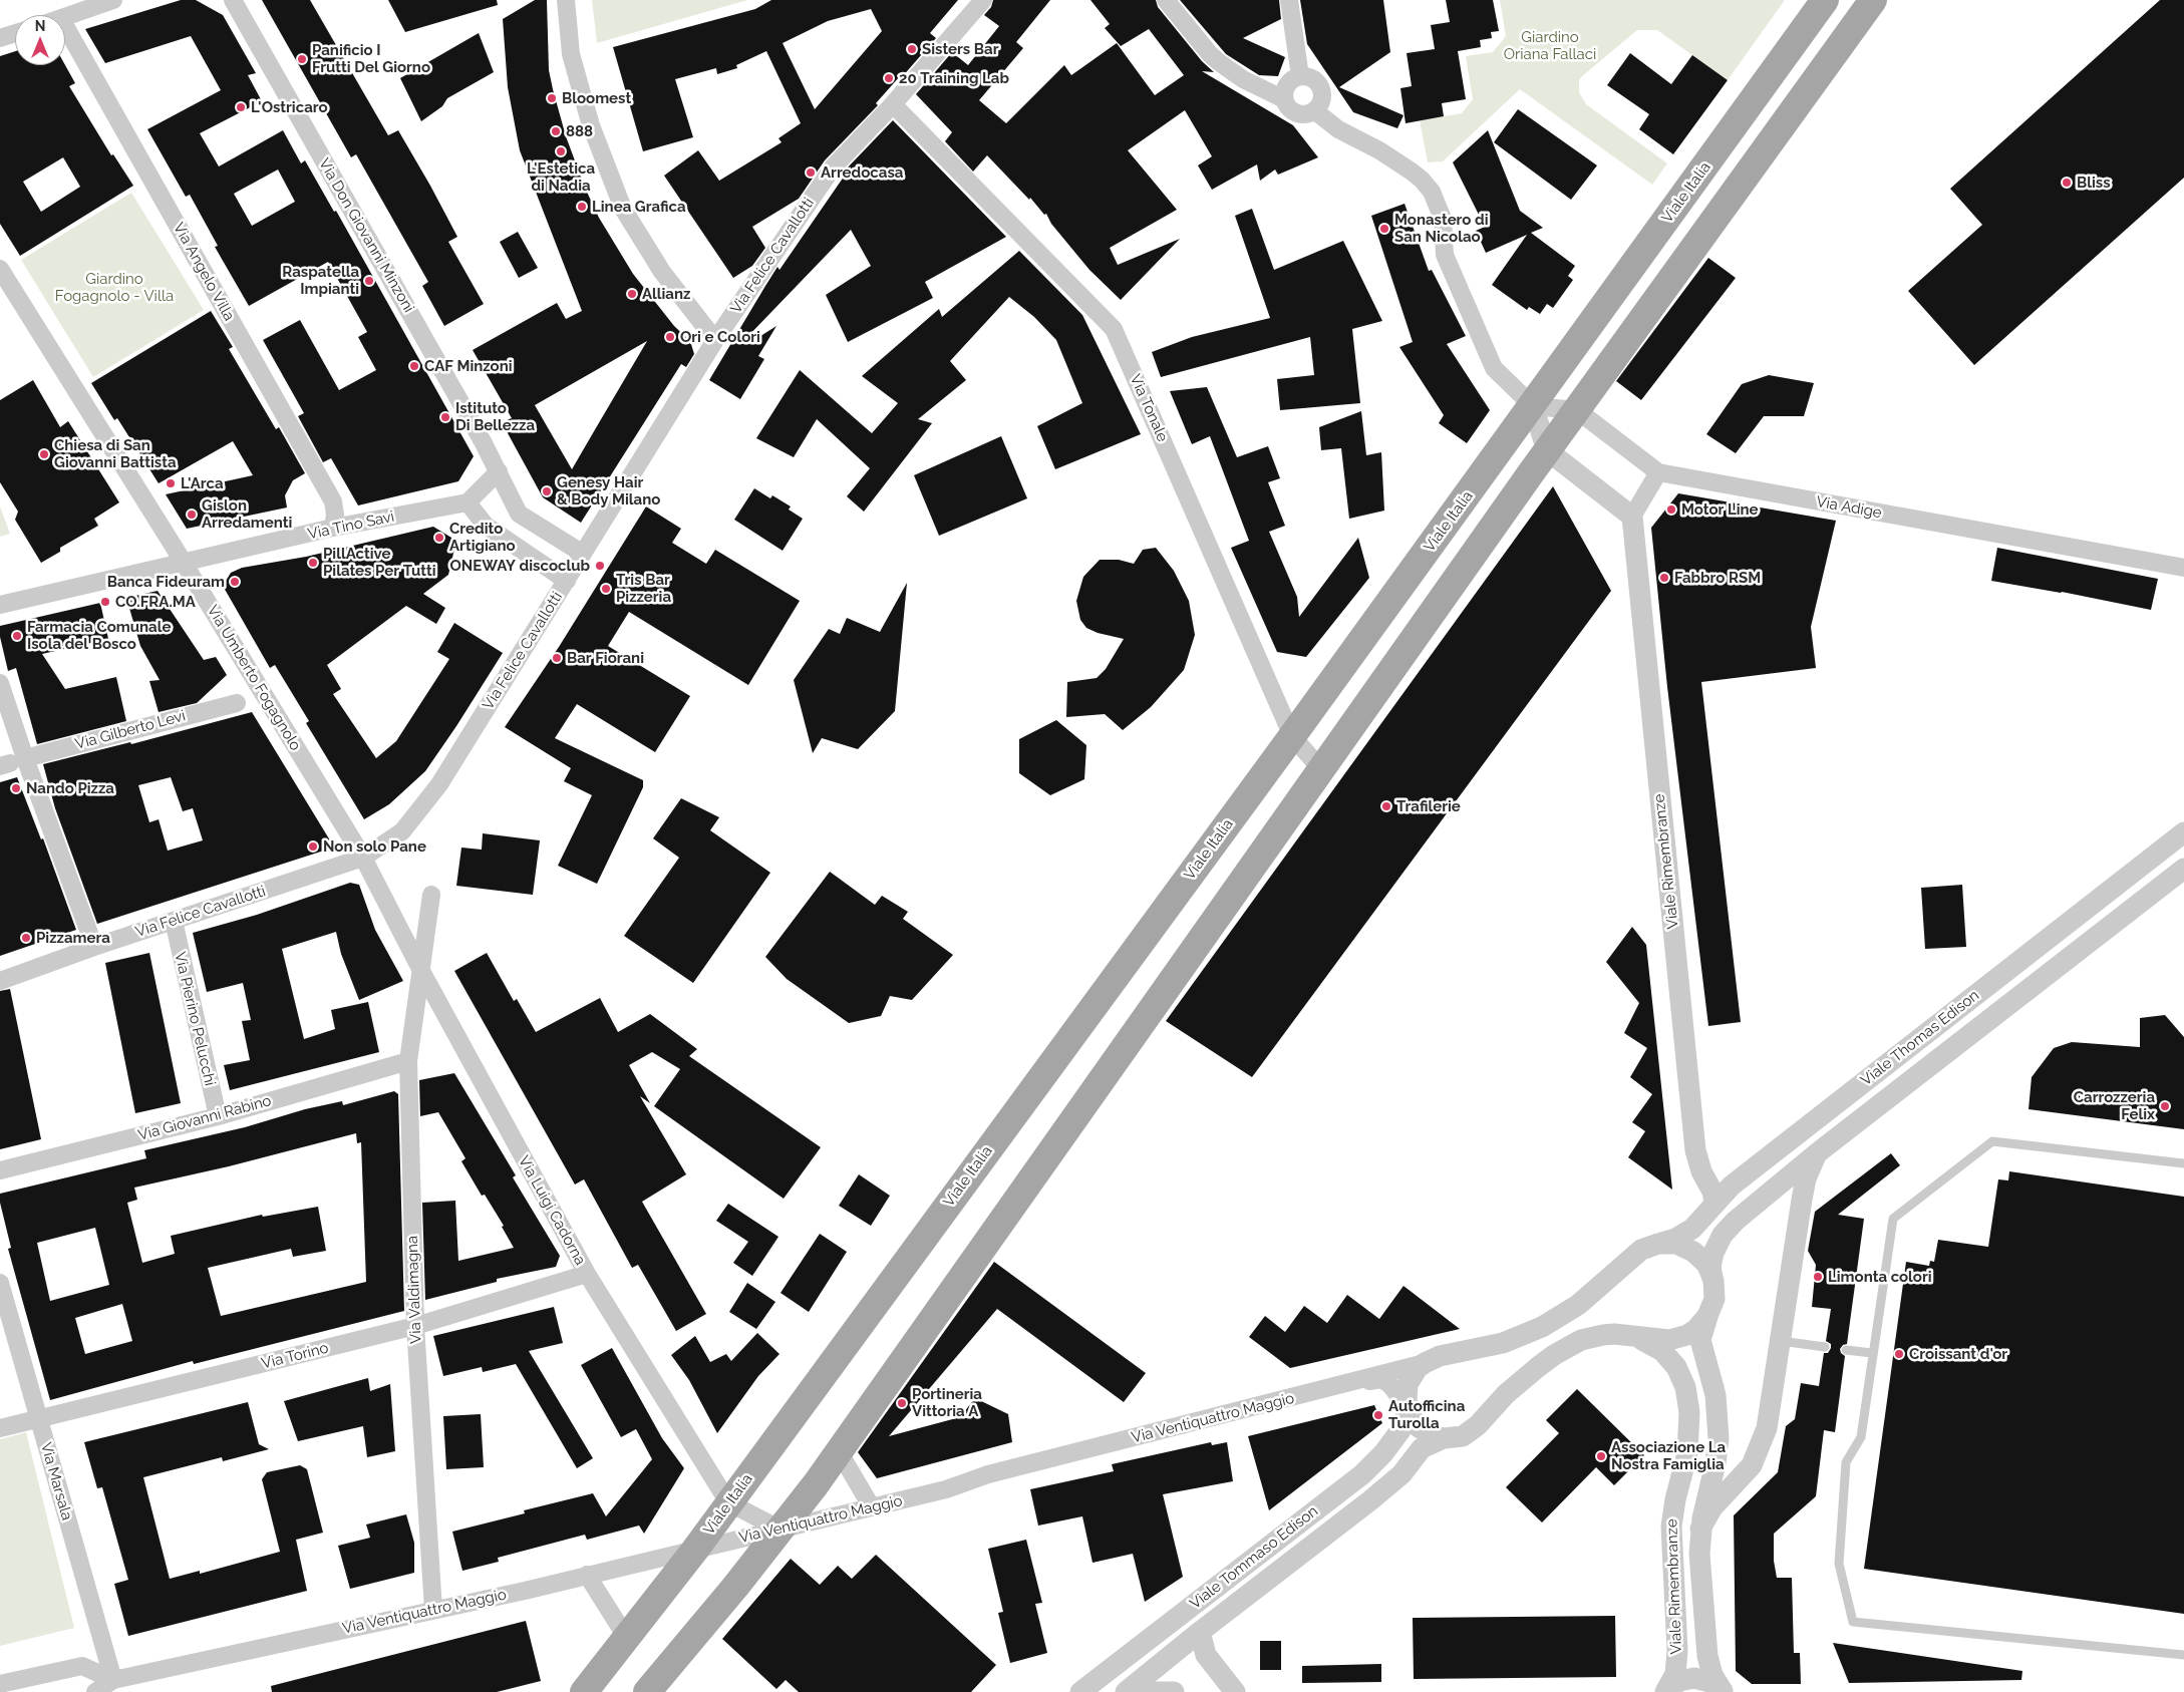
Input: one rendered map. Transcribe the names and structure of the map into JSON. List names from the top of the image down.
{
  "streets": {
    "main road": ["Viale Italia"],
    "street": [
      "Via Don Giovanni Minzoni",
      "Via Felice Cavallotti",
      "Via Angelo Villa",
      "Via Tonale",
      "Via Adige",
      "Via Tino Savi",
      "Via Umberto Fogagnolo",
      "Via Gilberto Levi",
      "Viale Rimembranze",
      "Via Pierino Pelucchi",
      "Viale Thomas Edison",
      "Via Giovanni Rabino",
      "Via Luigi Cadorna",
      "Via Valdimagna",
      "Via Torino",
      "Via Ventiquattro Maggio",
      "Via Marsala",
      "Viale Tommaso Edison"
    ]
  },
  "crossings": [
    ["Viale Italia", "Via Tonale"],
    ["Viale Italia", "Via Luigi Cadorna"],
    ["Viale Italia", "Via Ventiquattro Maggio"],
    ["Via Don Giovanni Minzoni", "Via Felice Cavallotti"],
    ["Via Felice Cavallotti", "Via Tonale"],
    ["Via Felice Cavallotti", "Via Umberto Fogagnolo"],
    ["Via Felice Cavallotti", "Via Pierino Pelucchi"],
    ["Via Felice Cavallotti", "Via Luigi Cadorna"],
    ["Via Angelo Villa", "Via Tino Savi"],
    ["Via Tino Savi", "Via Umberto Fogagnolo"],
    ["Via Umberto Fogagnolo", "Via Luigi Cadorna"],
    ["Viale Rimembranze", "Viale Thomas Edison"],
    ["Viale Rimembranze", "Viale Tommaso Edison"],
    ["Via Pierino Pelucchi", "Via Giovanni Rabino"],
    ["Viale Thomas Edison", "Via Ventiquattro Maggio"],
    ["Viale Thomas Edison", "Viale Tommaso Edison"],
    ["Via Giovanni Rabino", "Via Valdimagna"],
    ["Via Luigi Cadorna", "Via Valdimagna"],
    ["Via Luigi Cadorna", "Via Torino"],
    ["Via Valdimagna", "Via Torino"],
    ["Via Valdimagna", "Via Ventiquattro Maggio"],
    ["Via Torino", "Via Marsala"],
    ["Via Ventiquattro Maggio", "Via Marsala"],
    ["Via Ventiquattro Maggio", "Viale Tommaso Edison"]
  ],
  "parks": ["Giardino Oriana Fallaci", "Giardino Fogagnolo - Villa"],
  "places": [
    "Sisters Bar",
    "Panificio I Frutti Del Giorno",
    "20 Training Lab",
    "Bloomest",
    "L'Ostricaro",
    "888",
    "L'Estetica di Nadia",
    "Arredocasa",
    "Bliss",
    "Linea Grafica",
    "Monastero di San Nicolao",
    "Raspatella Impianti",
    "Allianz",
    "Ori e Colori",
    "CAF Minzoni",
    "Istituto Di Bellezza",
    "Chiesa di San Giovanni Battista",
    "L'Arca",
    "Genesy Hair & Body Milano",
    "Motor Line",
    "Gislon Arredamenti",
    "Credito Artigiano",
    "PillActive Pilates Per Tutti",
    "ONEWAY discoclub",
    "Fabbro RSM",
    "Banca Fideuram",
    "Tris Bar Pizzeria",
    "CO.FRA.MA",
    "Farmacia Comunale Isola del Bosco",
    "Bar Fiorani",
    "Nando Pizza",
    "Trafilerie",
    "Non solo Pane",
    "Pizzamera",
    "Carrozzeria Felix",
    "Limonta colori",
    "Croissant d'or",
    "Portineria Vittoria A",
    "Autofficina Turolla",
    "Associazione La Nostra Famiglia"
  ],
  "north": "top"
}
